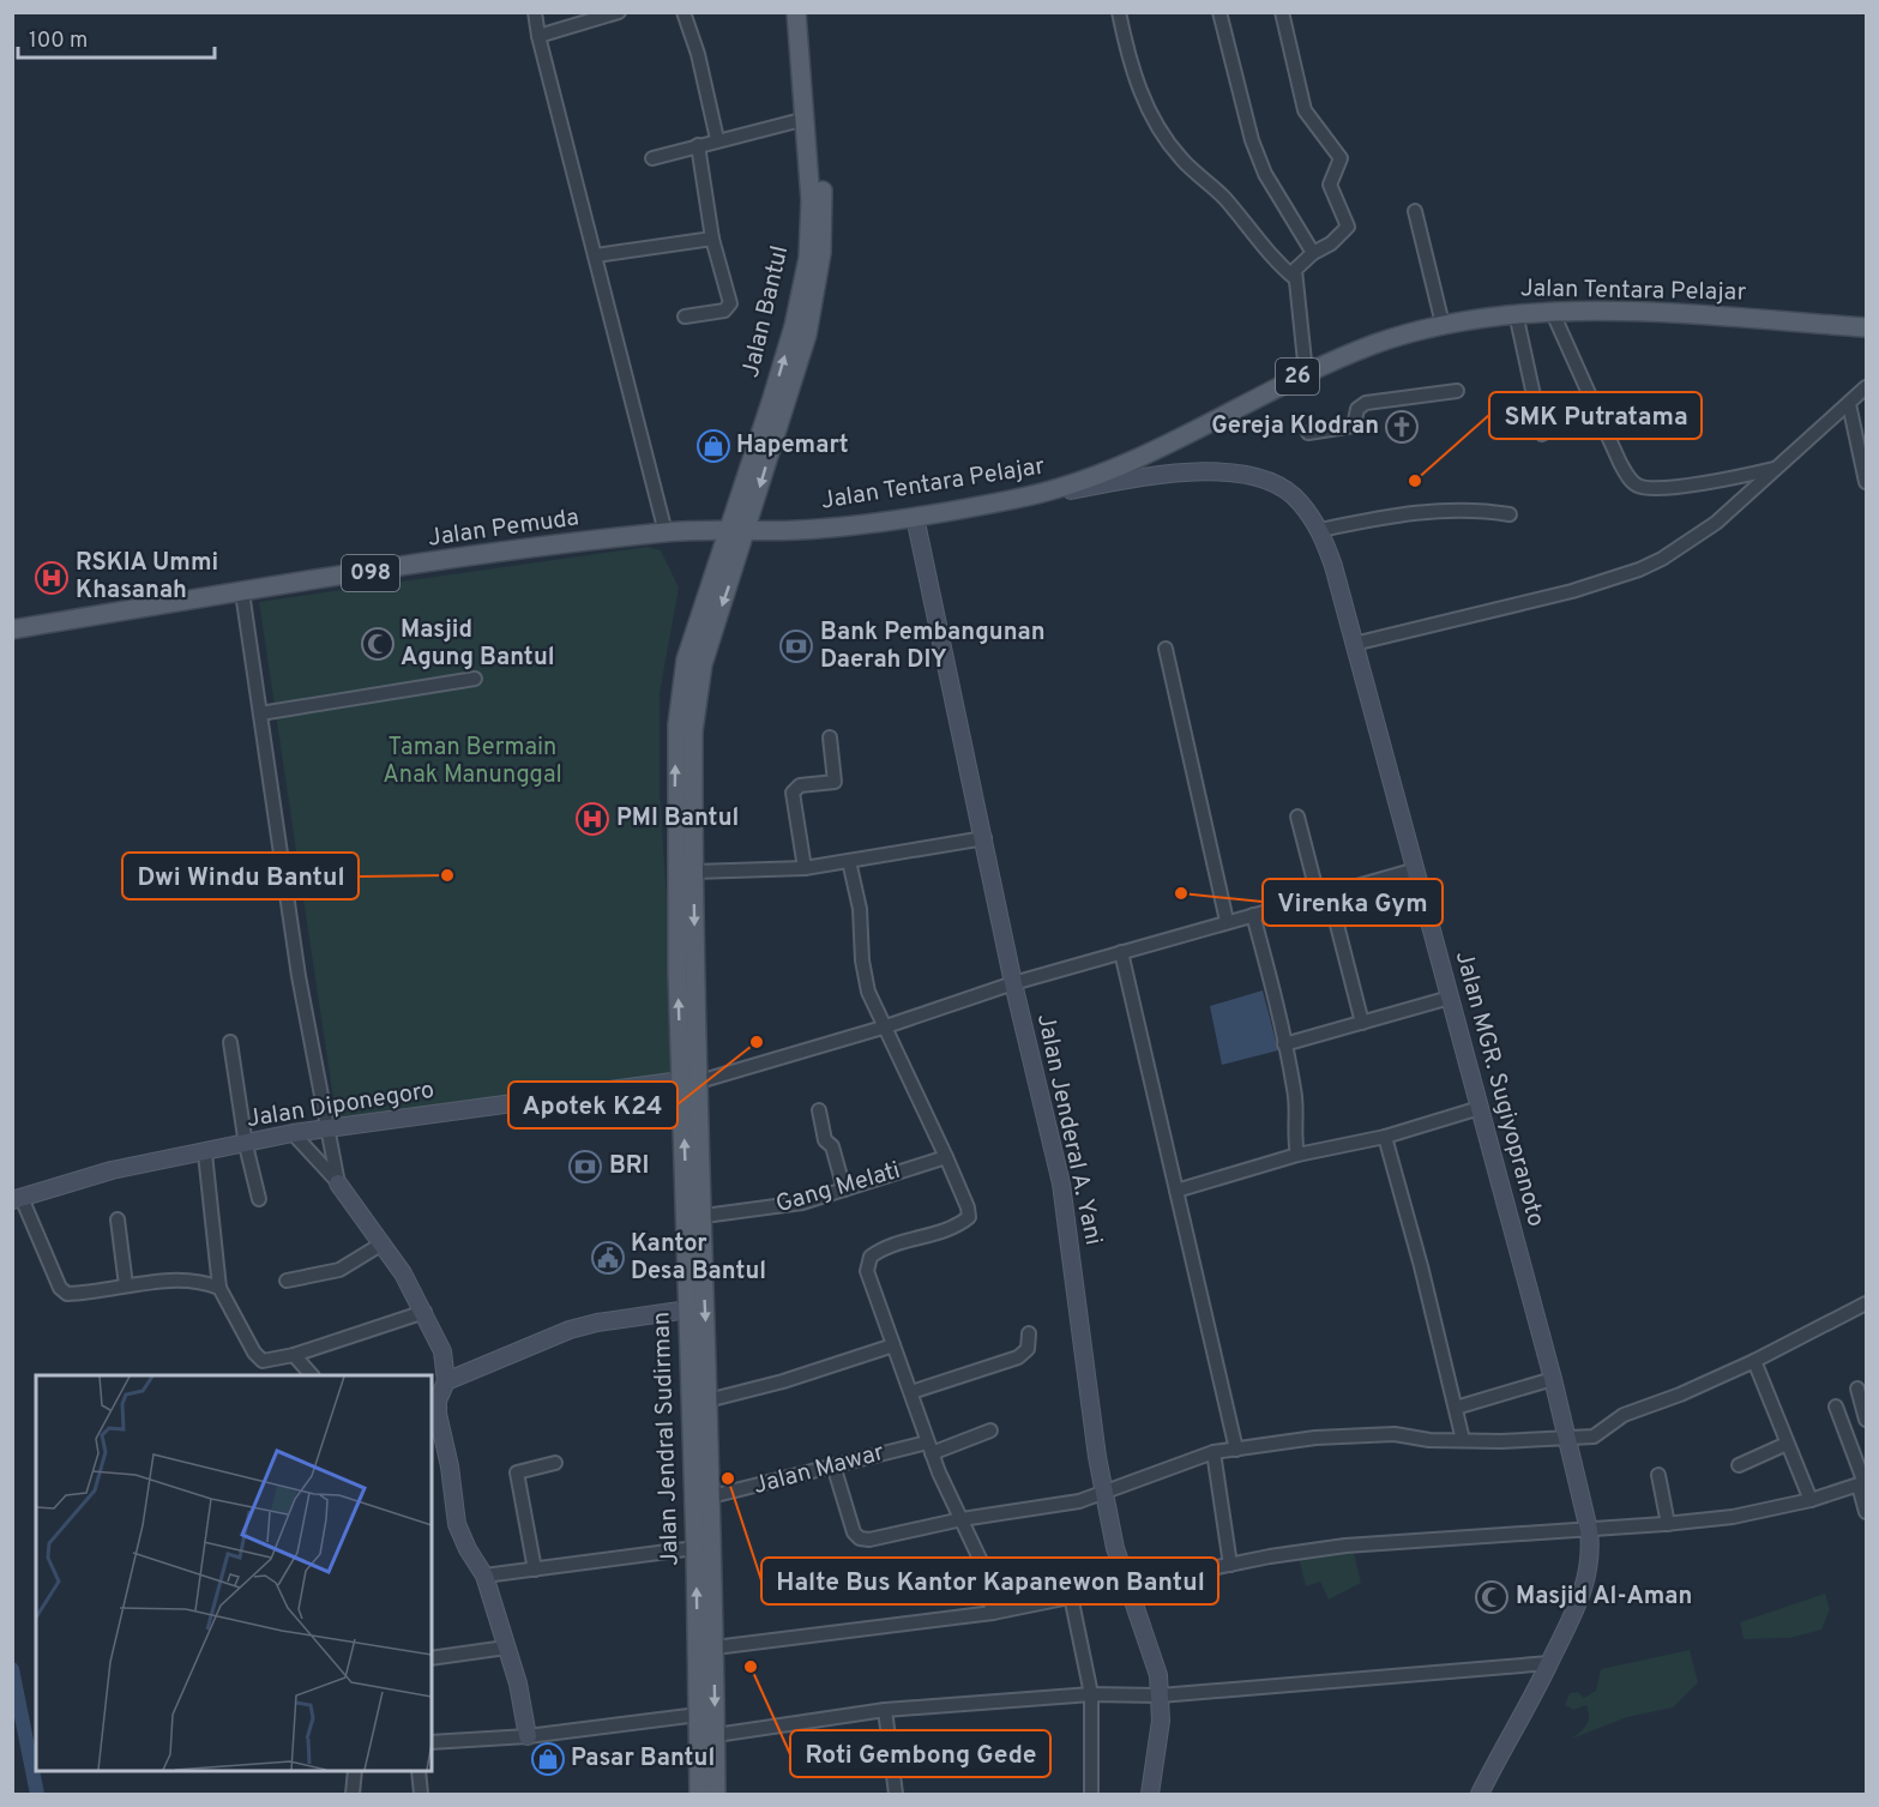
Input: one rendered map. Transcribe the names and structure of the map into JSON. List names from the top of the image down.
{
  "streets": {
    "main road": [
      "Jalan Tentara Pelajar",
      "Jalan Bantul",
      "26",
      "Jalan Pemuda",
      "098",
      "Jalan MGR. Sugiyopranoto",
      "Jalan Diponegoro",
      "Jalan Jenderal A. Yani",
      "Jalan Jendral Sudirman"
    ],
    "street": ["Gang Melati", "Jalan Mawar"]
  },
  "crossings": [
    ["Jalan Tentara Pelajar", "Jalan Bantul"],
    ["Jalan Tentara Pelajar", "Jalan Pemuda"],
    ["Jalan Tentara Pelajar", "Jalan MGR. Sugiyopranoto"],
    ["Jalan Tentara Pelajar", "Jalan Jenderal A. Yani"],
    ["Jalan Tentara Pelajar", "Jalan Jendral Sudirman"],
    ["Jalan Bantul", "Jalan Pemuda"],
    ["Jalan Bantul", "Jalan Jendral Sudirman"],
    ["Jalan Pemuda", "Jalan Jendral Sudirman"],
    ["Jalan Diponegoro", "Jalan Jendral Sudirman"],
    ["Gang Melati", "Jalan Jendral Sudirman"],
    ["Jalan Jendral Sudirman", "Jalan Mawar"]
  ],
  "parks": ["Taman Bermain Anak Manunggal"],
  "places": {
    "church": ["Gereja Klodran"],
    "shop": ["Hapemart", "Pasar Bantul"],
    "other": [
      "SMK Putratama",
      "Dwi Windu Bantul",
      "Virenka Gym",
      "Apotek K24",
      "Halte Bus Kantor Kapanewon Bantul",
      "Roti Gembong Gede"
    ],
    "hospital": ["RSKIA Ummi Khasanah", "PMI Bantul"],
    "mosque": ["Masjid Agung Bantul", "Masjid Al-Aman"],
    "bank": ["Bank Pembangunan Daerah DIY", "BRI"],
    "public building": ["Kantor Desa Bantul"]
  },
  "scale_bar": "100 m"
}
